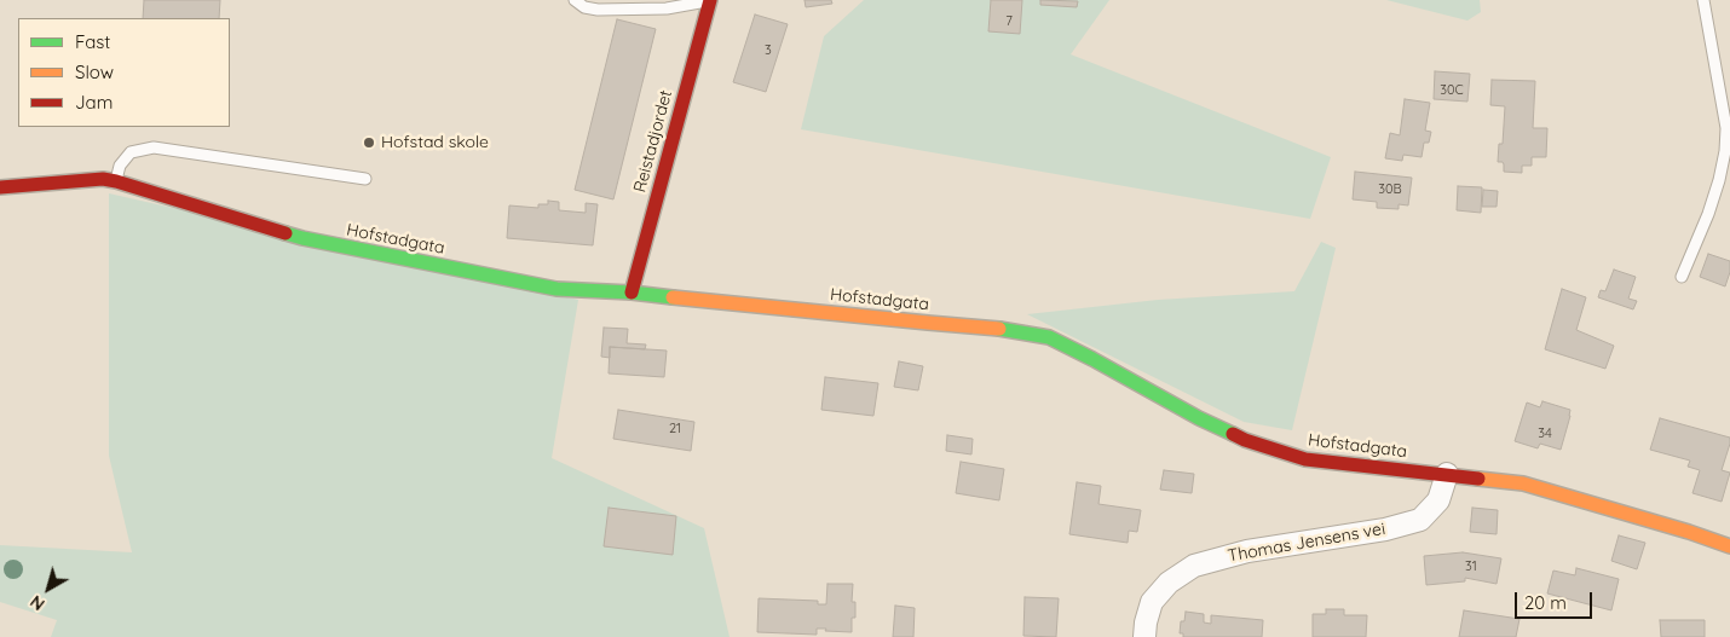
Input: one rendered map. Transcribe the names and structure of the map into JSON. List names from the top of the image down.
{
  "streets": {
    "street": ["Reistadjordet", "Hofstadgata", "Thomas Jensens vei"]
  },
  "crossings": [
    ["Reistadjordet", "Hofstadgata"],
    ["Hofstadgata", "Thomas Jensens vei"]
  ],
  "places": ["Hofstad skole"],
  "house_numbers": [
    "7",
    "3",
    "30C",
    "30B",
    "21",
    "34",
    "31"
  ],
  "legend": ["Fast", "Slow", "Jam"],
  "scale_bar": "20 m",
  "north": "bottom left"
}
